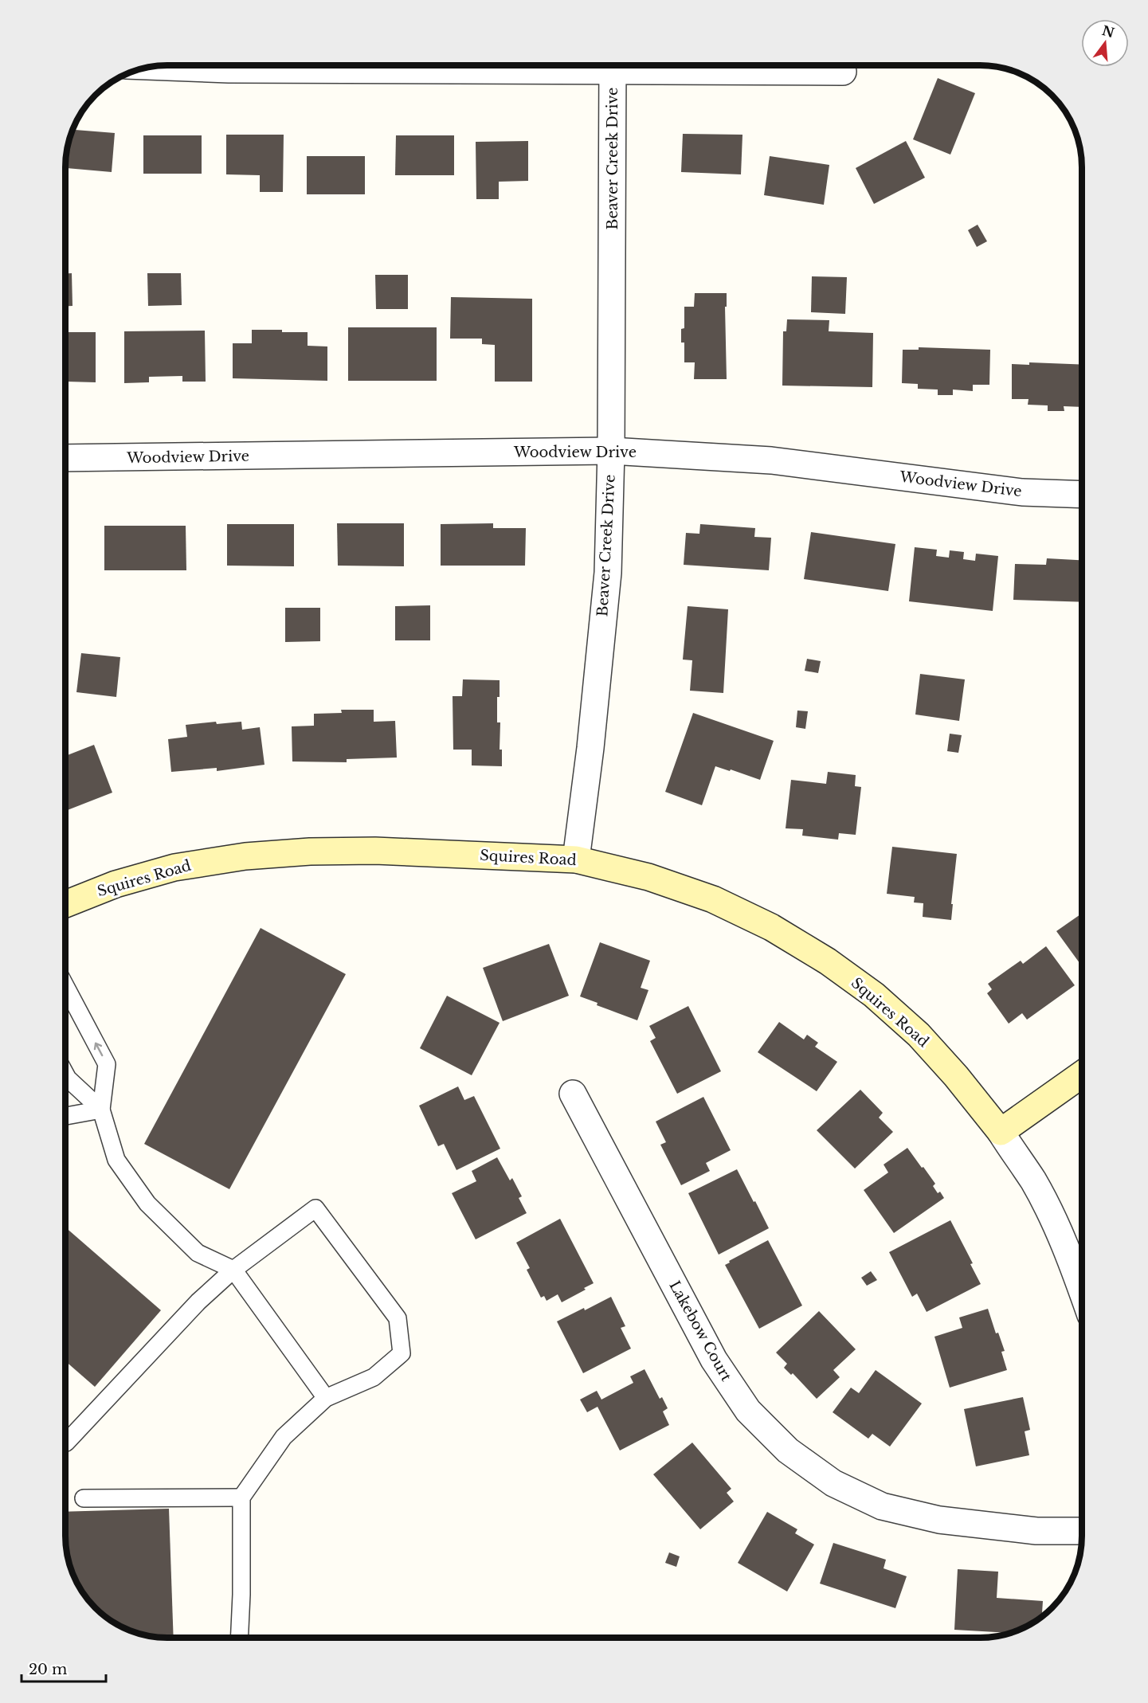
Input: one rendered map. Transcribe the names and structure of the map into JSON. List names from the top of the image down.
{
  "streets": {
    "street": [
      "Beaver Creek Drive",
      "Woodview Drive",
      "Squires Road",
      "Lakebow Court"
    ]
  },
  "crossings": [
    ["Beaver Creek Drive", "Woodview Drive"],
    ["Beaver Creek Drive", "Squires Road"]
  ],
  "scale_bar": "20 m",
  "north": "top"
}
